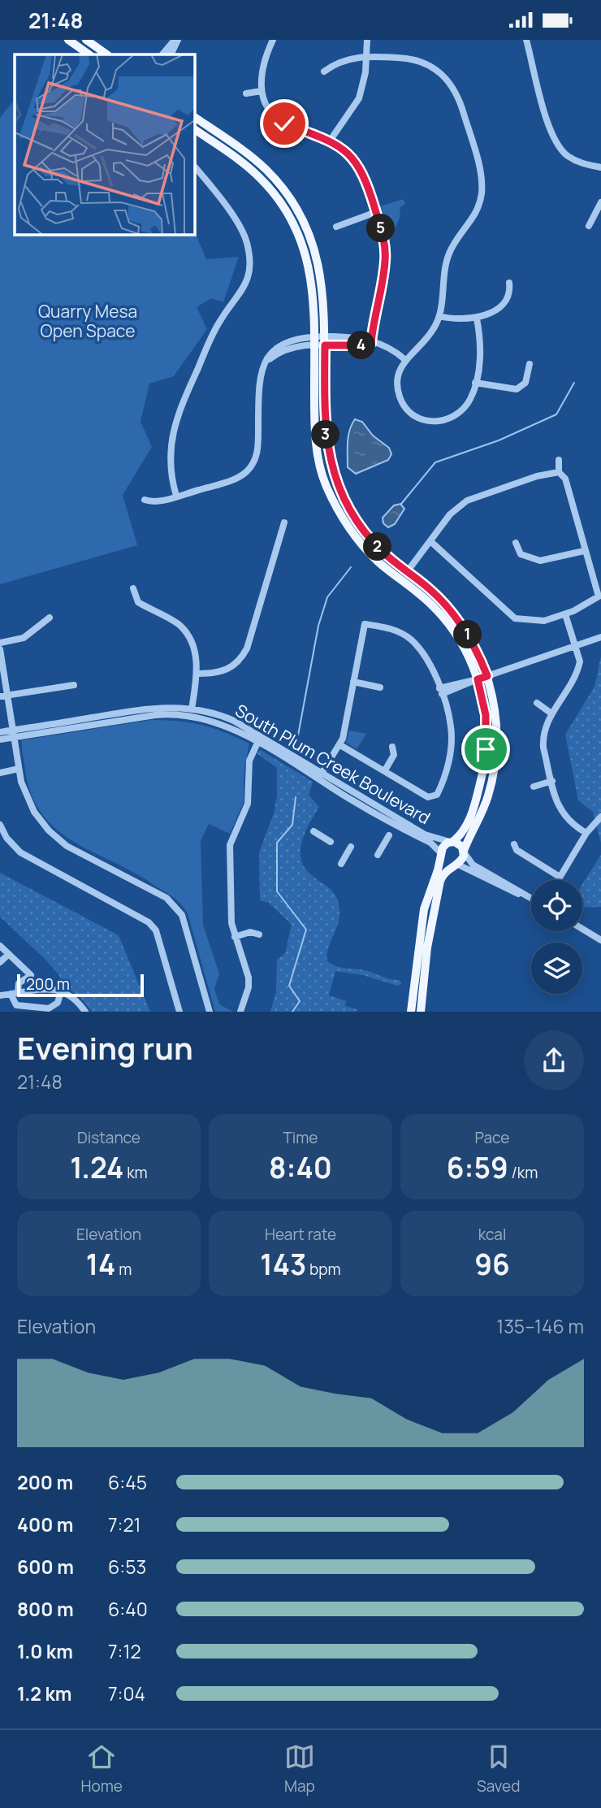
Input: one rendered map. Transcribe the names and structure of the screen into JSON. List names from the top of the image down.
{
  "streets": {
    "street": ["South Plum Creek Boulevard"]
  },
  "parks": ["Quarry Mesa Open Space"],
  "scale_bar": "200 m",
  "page": {
    "status": "21:48",
    "pins": [
      "5",
      "4",
      "3",
      "2",
      "1"
    ],
    "scale": "200 m",
    "heading": ["Evening run", "21:48"],
    "stats": [
      ["Distance", "1.24 km"],
      ["Time", "8:40"],
      ["Pace", "6:59 /km"],
      ["Elevation", "14 m"],
      ["Heart rate", "143 bpm"],
      ["kcal", "96"]
    ],
    "chart": ["Elevation", "135–146 m"],
    "list": [
      {
        "name": "200 m",
        "note": "6:45"
      },
      {
        "name": "400 m",
        "note": "7:21"
      },
      {
        "name": "600 m",
        "note": "6:53"
      },
      {
        "name": "800 m",
        "note": "6:40"
      },
      {
        "name": "1.0 km",
        "note": "7:12"
      },
      {
        "name": "1.2 km",
        "note": "7:04"
      }
    ],
    "tabs": ["Home", "Map", "Saved"]
  }
}
